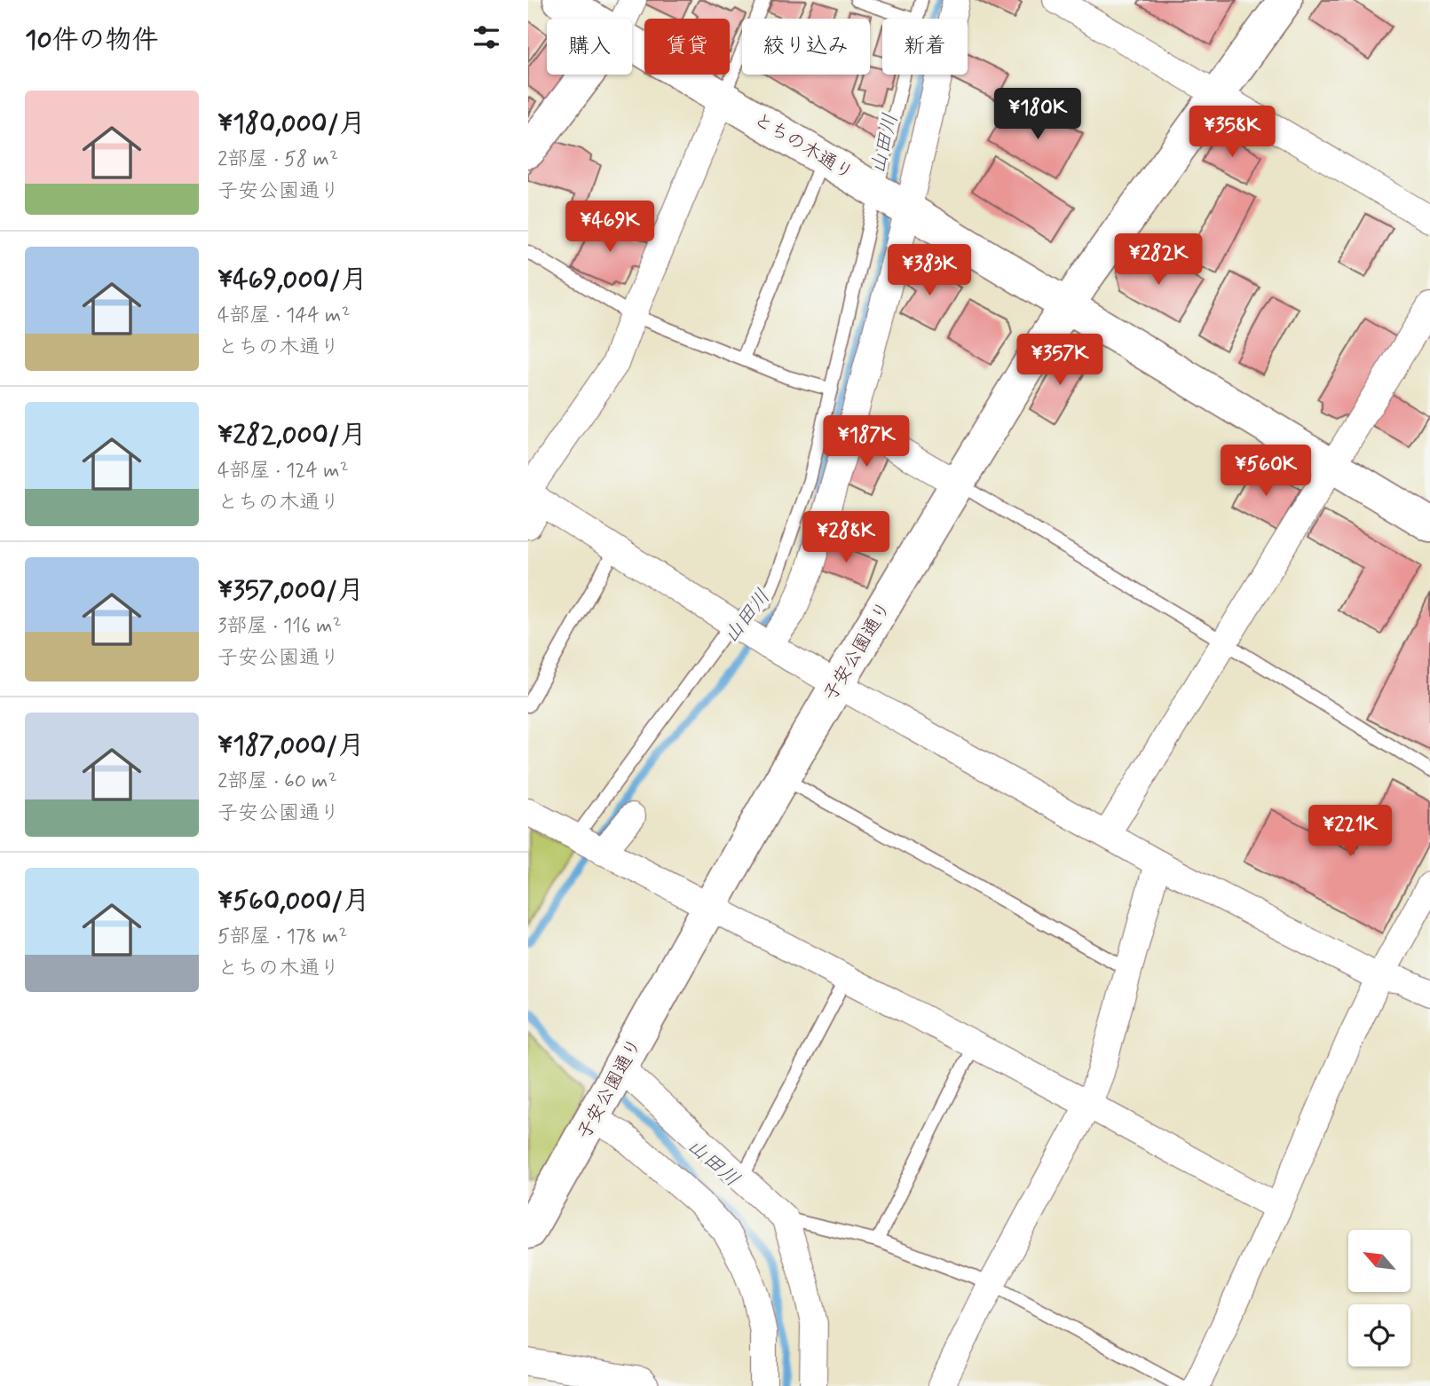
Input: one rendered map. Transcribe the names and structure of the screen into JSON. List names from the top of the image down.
{
  "streets": {
    "street": ["とちの木通り", "子安公園通り"]
  },
  "crossings": [
    ["とちの木通り", "子安公園通り"]
  ],
  "water": ["山田川"],
  "north": "top left",
  "page": {
    "heading": "10件の物件",
    "chip": [
      "購入",
      "賃貸",
      "絞り込み",
      "新着"
    ],
    "list": [
      {
        "name": "¥180,000/月",
        "note": "2部屋 · 58 m² · 子安公園通り"
      },
      {
        "name": "¥469,000/月",
        "note": "4部屋 · 144 m² · とちの木通り"
      },
      {
        "name": "¥282,000/月",
        "note": "4部屋 · 124 m² · とちの木通り"
      },
      {
        "name": "¥357,000/月",
        "note": "3部屋 · 116 m² · 子安公園通り"
      },
      {
        "name": "¥187,000/月",
        "note": "2部屋 · 60 m² · 子安公園通り"
      },
      {
        "name": "¥560,000/月",
        "note": "5部屋 · 178 m² · とちの木通り"
      }
    ],
    "price": [
      "¥180K",
      "¥358K",
      "¥469K",
      "¥282K",
      "¥383K",
      "¥357K",
      "¥187K",
      "¥560K",
      "¥288K",
      "¥221K"
    ]
  }
}
